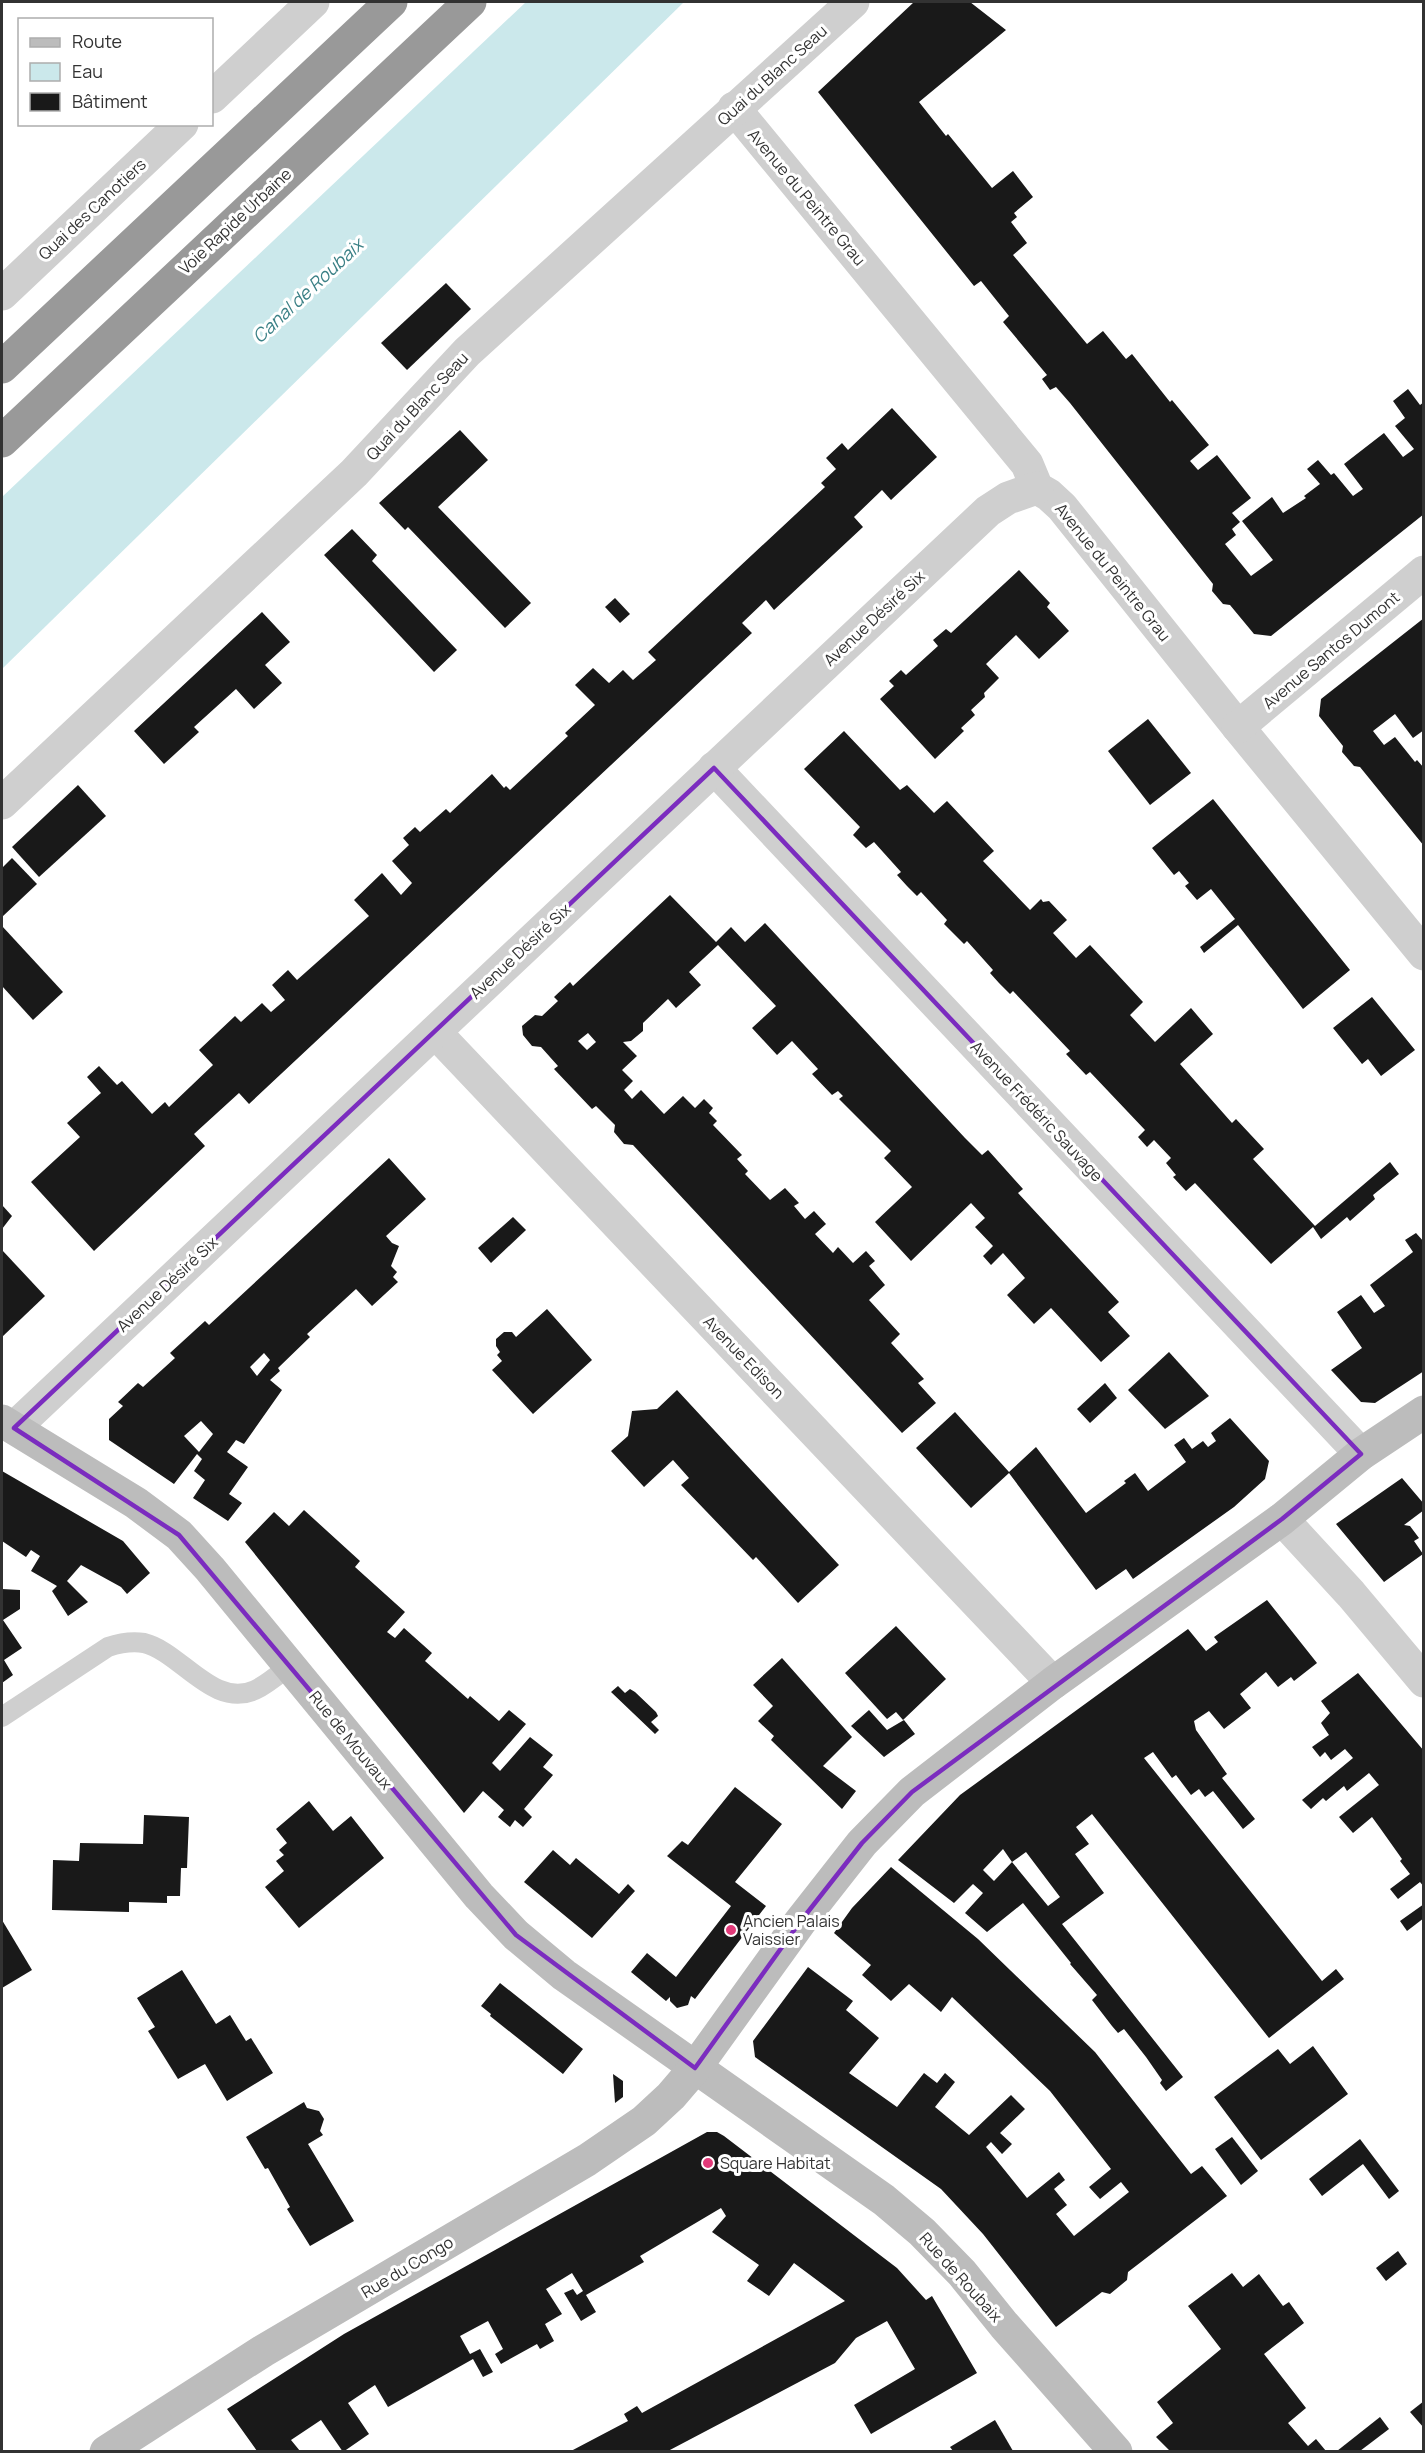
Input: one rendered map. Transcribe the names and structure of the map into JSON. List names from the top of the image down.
{
  "streets": {
    "highway": ["Voie Rapide Urbaine"],
    "street": [
      "Quai du Blanc Seau",
      "Avenue du Peintre Grau",
      "Quai des Canotiers",
      "Avenue Désiré Six",
      "Avenue Santos Dumont",
      "Avenue Frédéric Sauvage",
      "Avenue Edison",
      "Rue de Mouvaux",
      "Rue du Congo",
      "Rue de Roubaix"
    ]
  },
  "crossings": [
    ["Quai du Blanc Seau", "Avenue du Peintre Grau"],
    ["Avenue du Peintre Grau", "Avenue Désiré Six"],
    ["Avenue du Peintre Grau", "Avenue Santos Dumont"],
    ["Avenue Désiré Six", "Avenue Frédéric Sauvage"],
    ["Avenue Désiré Six", "Avenue Edison"],
    ["Avenue Désiré Six", "Rue de Mouvaux"],
    ["Avenue Frédéric Sauvage", "Rue du Congo"],
    ["Avenue Edison", "Rue du Congo"],
    ["Rue de Mouvaux", "Rue du Congo"],
    ["Rue de Mouvaux", "Rue de Roubaix"],
    ["Rue du Congo", "Rue de Roubaix"]
  ],
  "water": ["Canal de Roubaix"],
  "places": ["Ancien Palais Vaissier", "Square Habitat"],
  "legend": ["Route", "Eau", "Bâtiment"]
}
